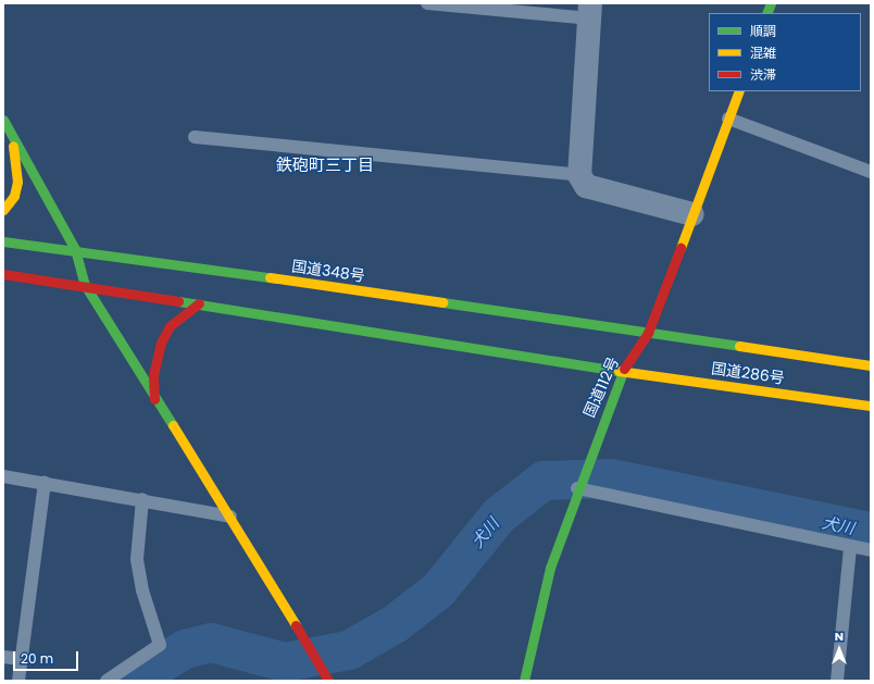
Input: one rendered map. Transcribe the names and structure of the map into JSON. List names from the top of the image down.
{
  "streets": {
    "main road": ["国道348号", "国道286号", "国道112号"]
  },
  "crossings": [
    ["国道348号", "国道286号"],
    ["国道348号", "国道112号"],
    ["国道286号", "国道112号"]
  ],
  "districts": ["鉄砲町三丁目"],
  "water": ["犬川"],
  "legend": ["順調", "混雑", "渋滞"],
  "scale_bar": "20 m",
  "north": "top"
}
